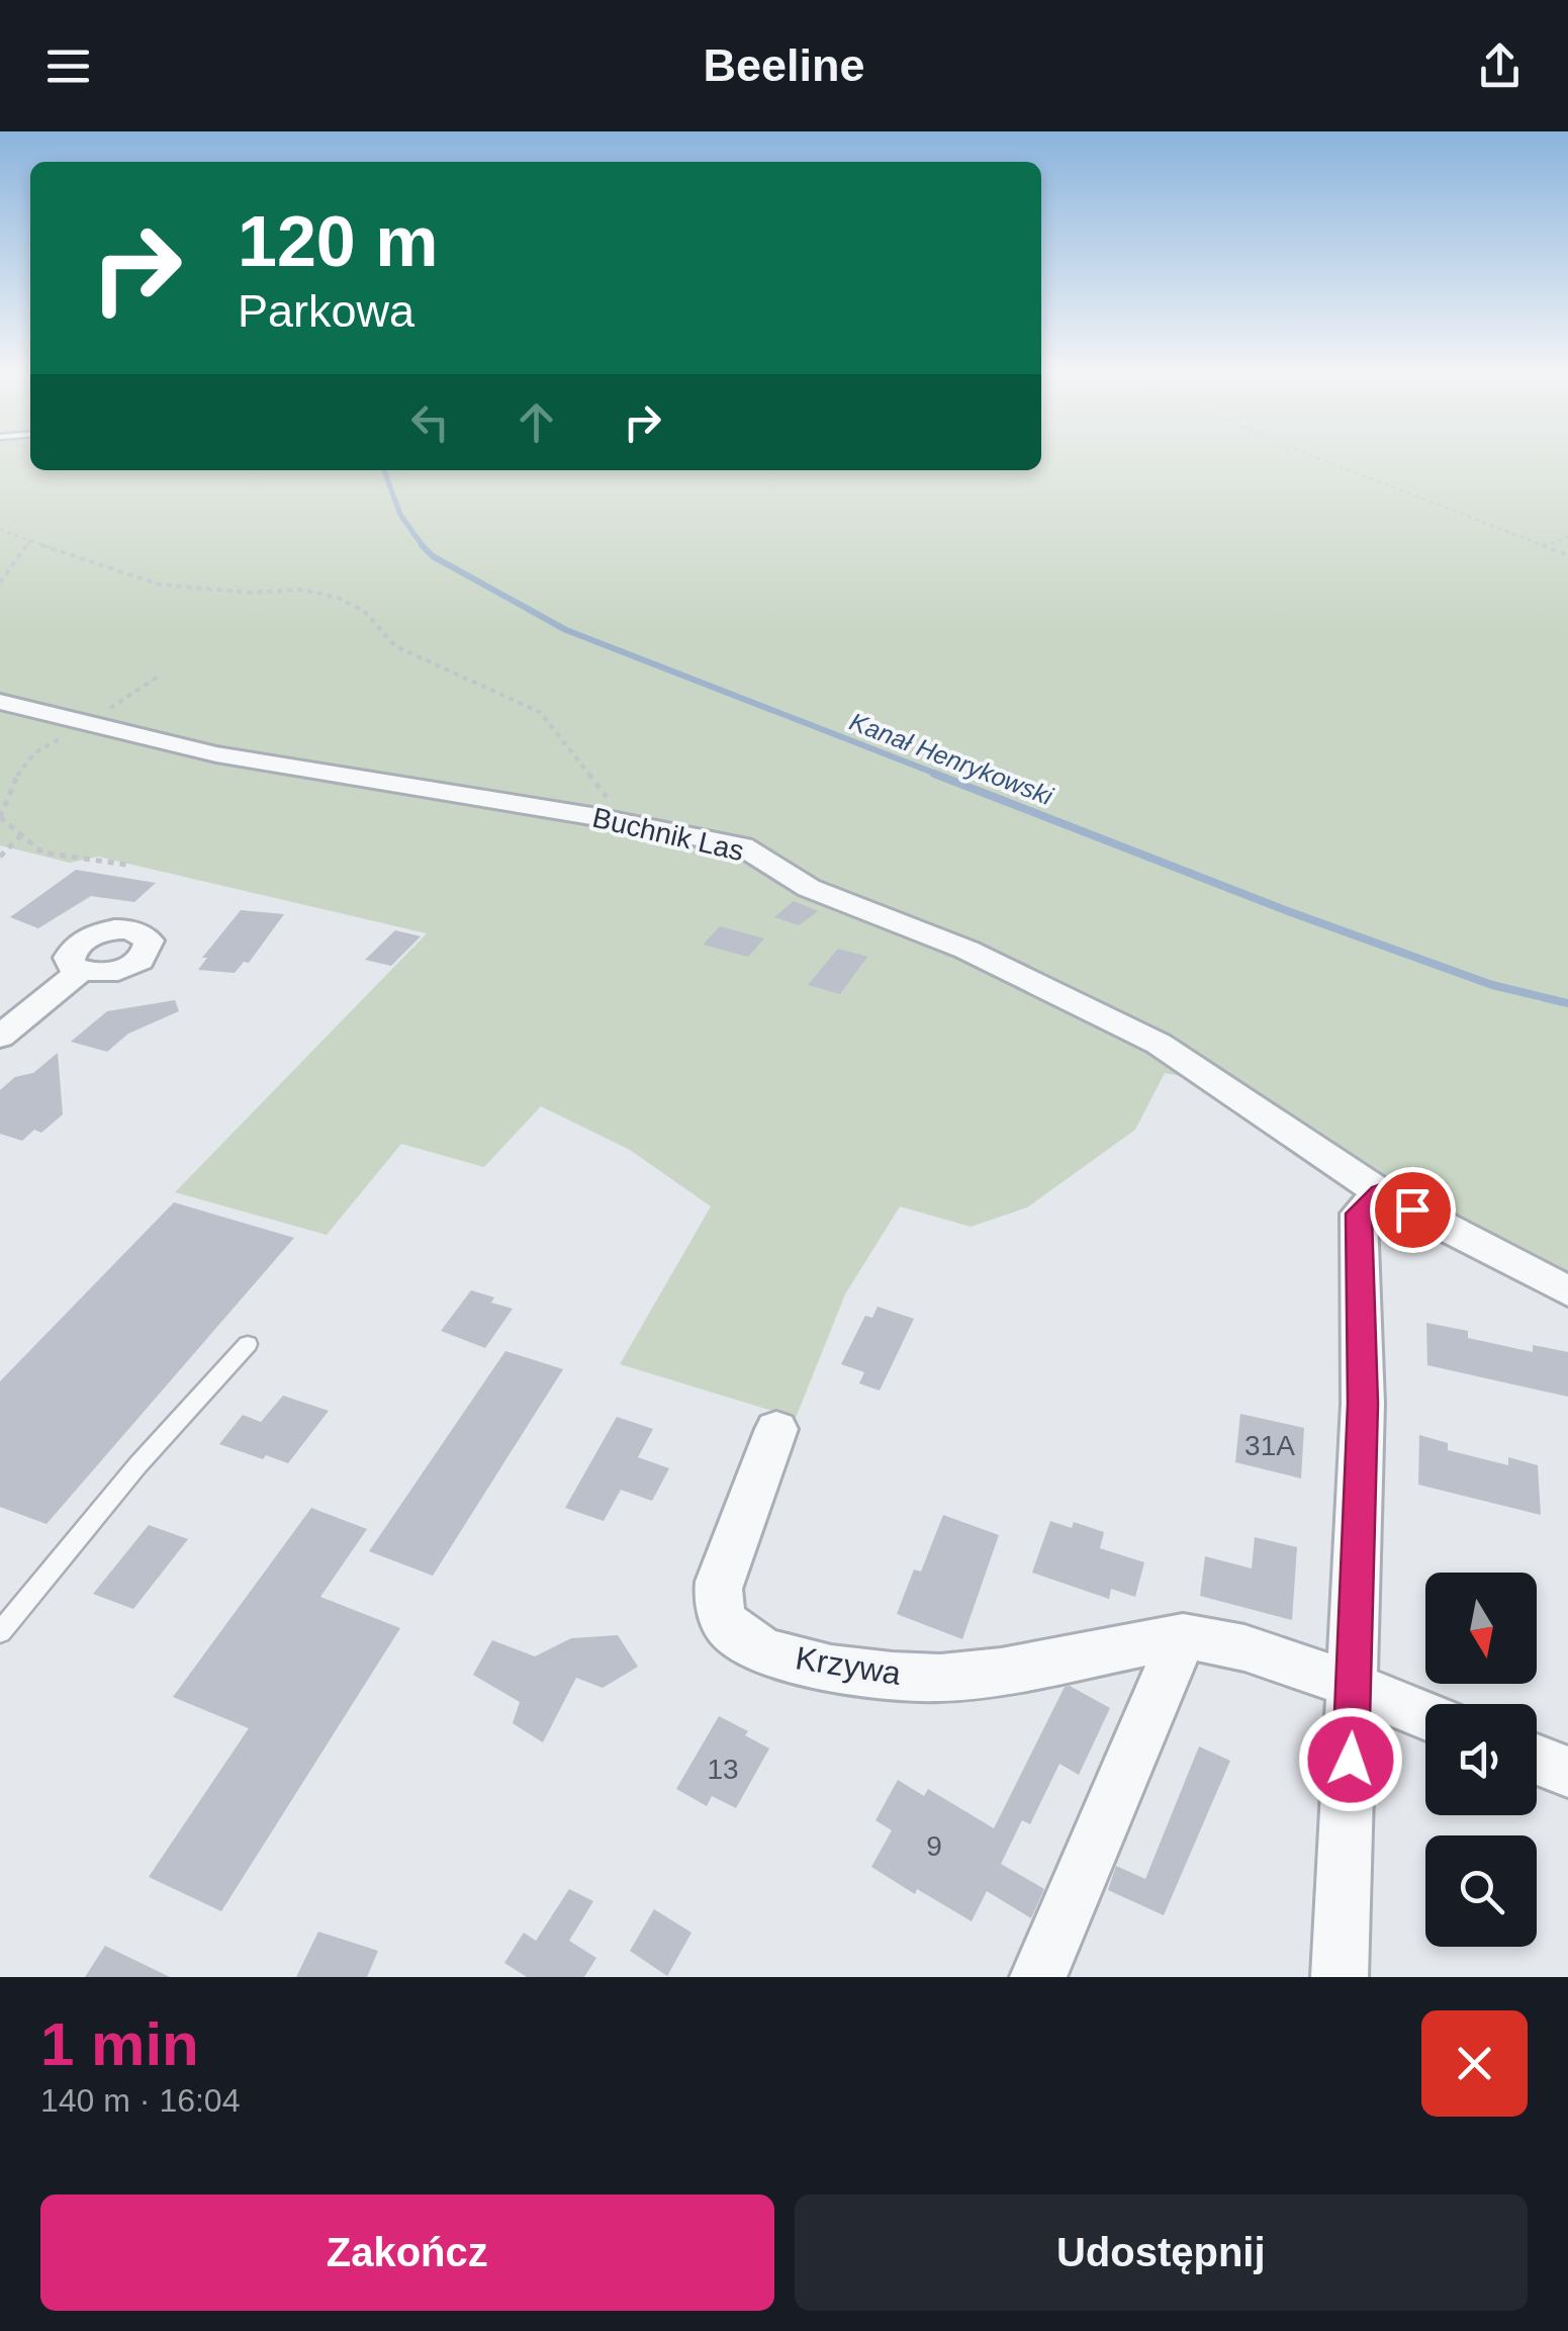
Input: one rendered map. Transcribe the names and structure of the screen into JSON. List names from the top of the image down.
{
  "streets": {
    "street": ["Buchnik Las", "Krzywa"]
  },
  "water": ["Kanał Henrykowski"],
  "house_numbers": ["31A", "13", "9"],
  "north": "bottom",
  "page": {
    "header": "Beeline",
    "turn": ["120 m", "Parkowa"],
    "heading": ["1 min", "140 m · 16:04"],
    "buttons": ["Zakończ", "Udostępnij"]
  }
}
